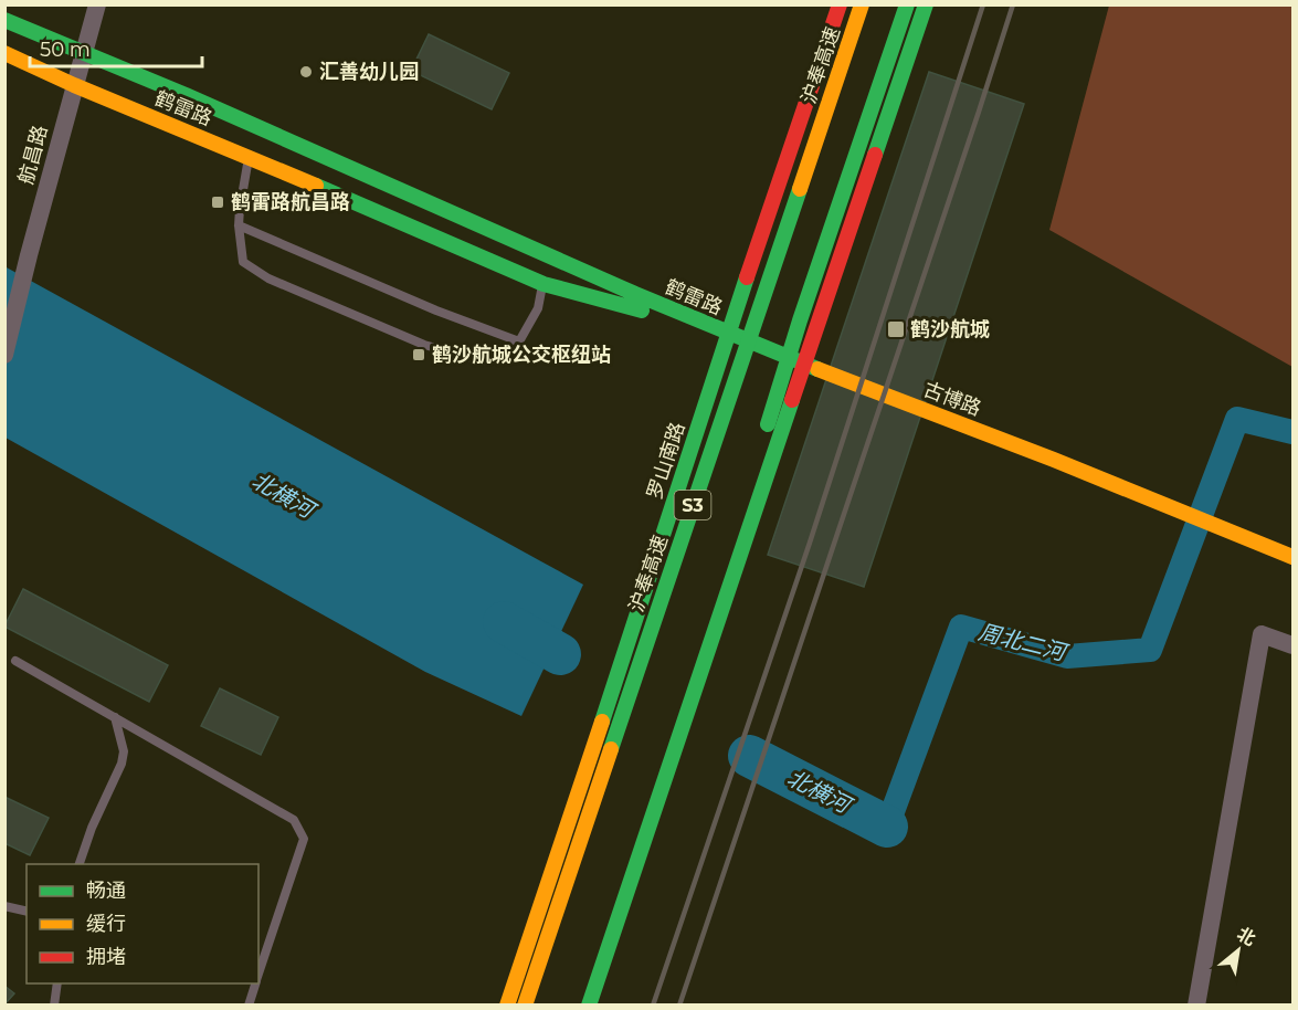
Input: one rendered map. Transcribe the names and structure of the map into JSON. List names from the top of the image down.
{
  "streets": {
    "main road": [
      "沪奉高速",
      "鹤雷路",
      "古博路",
      "罗山南路",
      "S3"
    ],
    "street": ["航昌路"]
  },
  "crossings": [
    ["鹤雷路", "航昌路"],
    ["鹤雷路", "古博路"],
    ["鹤雷路", "罗山南路"],
    ["古博路", "罗山南路"]
  ],
  "water": ["北横河", "周北二河"],
  "places": {
    "other": ["汇善幼儿园"],
    "transit": ["鹤雷路航昌路", "鹤沙航城", "鹤沙航城公交枢纽站"]
  },
  "legend": ["畅通", "缓行", "拥堵"],
  "scale_bar": "50 m",
  "north": "top right"
}
